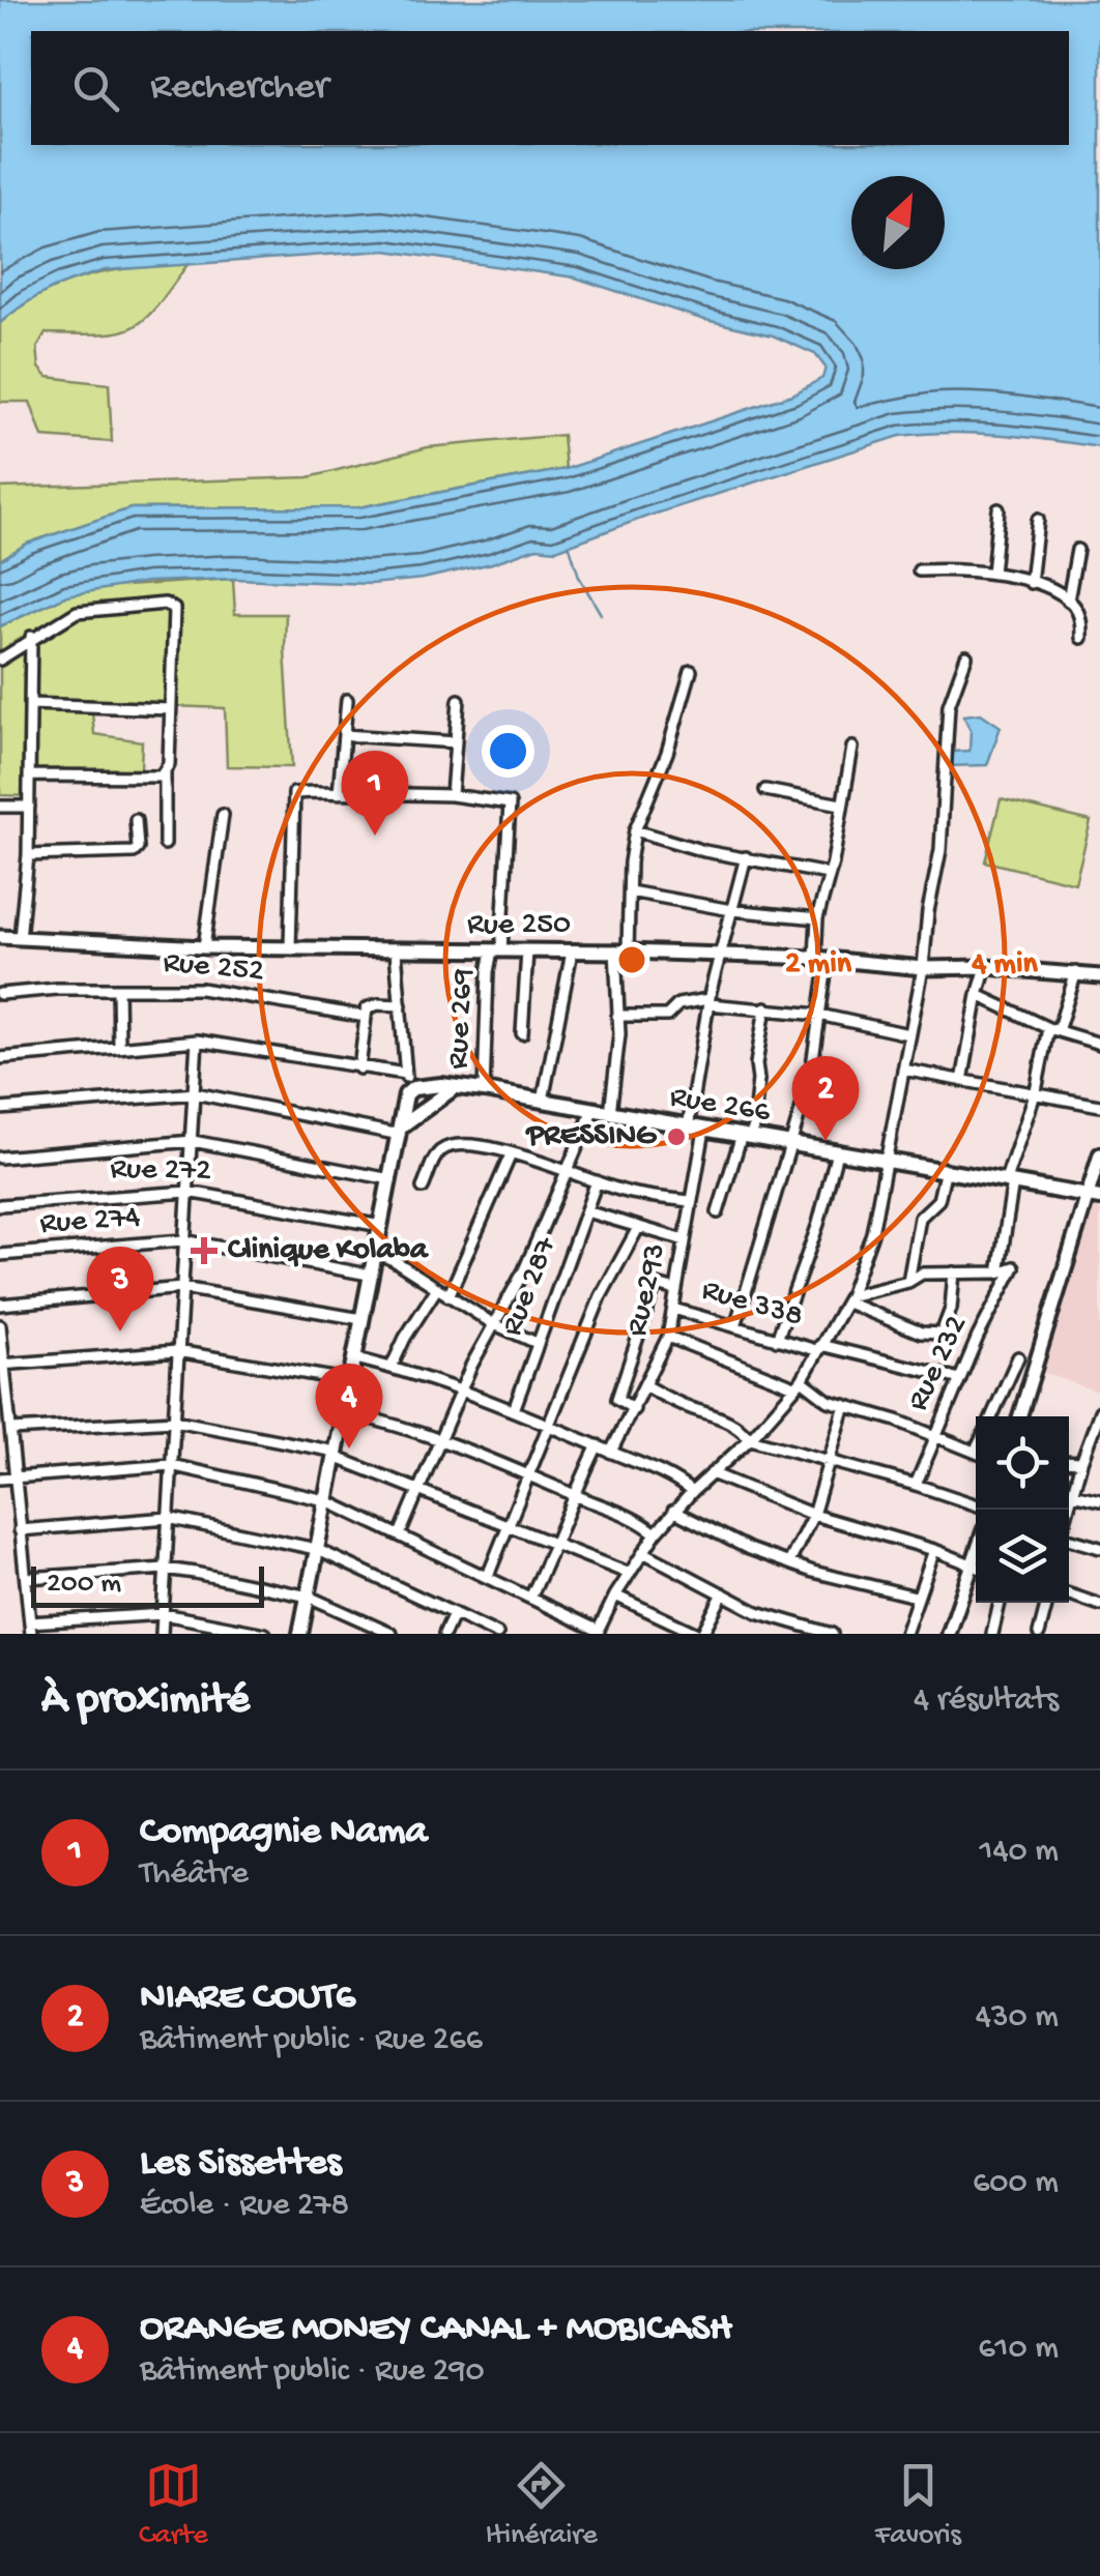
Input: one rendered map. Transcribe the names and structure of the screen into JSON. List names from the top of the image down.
{
  "streets": {
    "main road": ["Rue 266"],
    "street": [
      "Rue 250",
      "Rue 252",
      "Rue 269",
      "Rue 272",
      "Rue 274",
      "Rue 287",
      "Rue293",
      "Rue 338",
      "Rue 232"
    ]
  },
  "crossings": [
    ["Rue 250", "Rue 269"],
    ["Rue 269", "Rue 266"],
    ["Rue 266", "Rue293"],
    ["Rue293", "Rue 338"],
    ["Rue 338", "Rue 232"]
  ],
  "places": {
    "other": ["PRESSING"],
    "health": ["Clinique Kolaba"]
  },
  "scale_bar": "200 m",
  "north": "top right",
  "page": {
    "search": "Rechercher",
    "pins": [
      "1",
      "2",
      "3",
      "4"
    ],
    "scale": "200 m",
    "heading": ["À proximité", "4 résultats"],
    "list": [
      {
        "mark": "1",
        "name": "Compagnie Nama",
        "note": "Théâtre",
        "value": "140 m"
      },
      {
        "mark": "2",
        "name": "NIARE COUT6",
        "note": "Bâtiment public · Rue 266",
        "value": "430 m"
      },
      {
        "mark": "3",
        "name": "Les Sissettes",
        "note": "École · Rue 278",
        "value": "600 m"
      },
      {
        "mark": "4",
        "name": "ORANGE MONEY CANAL + MOBICASH",
        "note": "Bâtiment public · Rue 290",
        "value": "610 m"
      }
    ],
    "nav": ["Carte", "Itinéraire", "Favoris"]
  },
  "rings": ["2 min", "4 min"]
}
